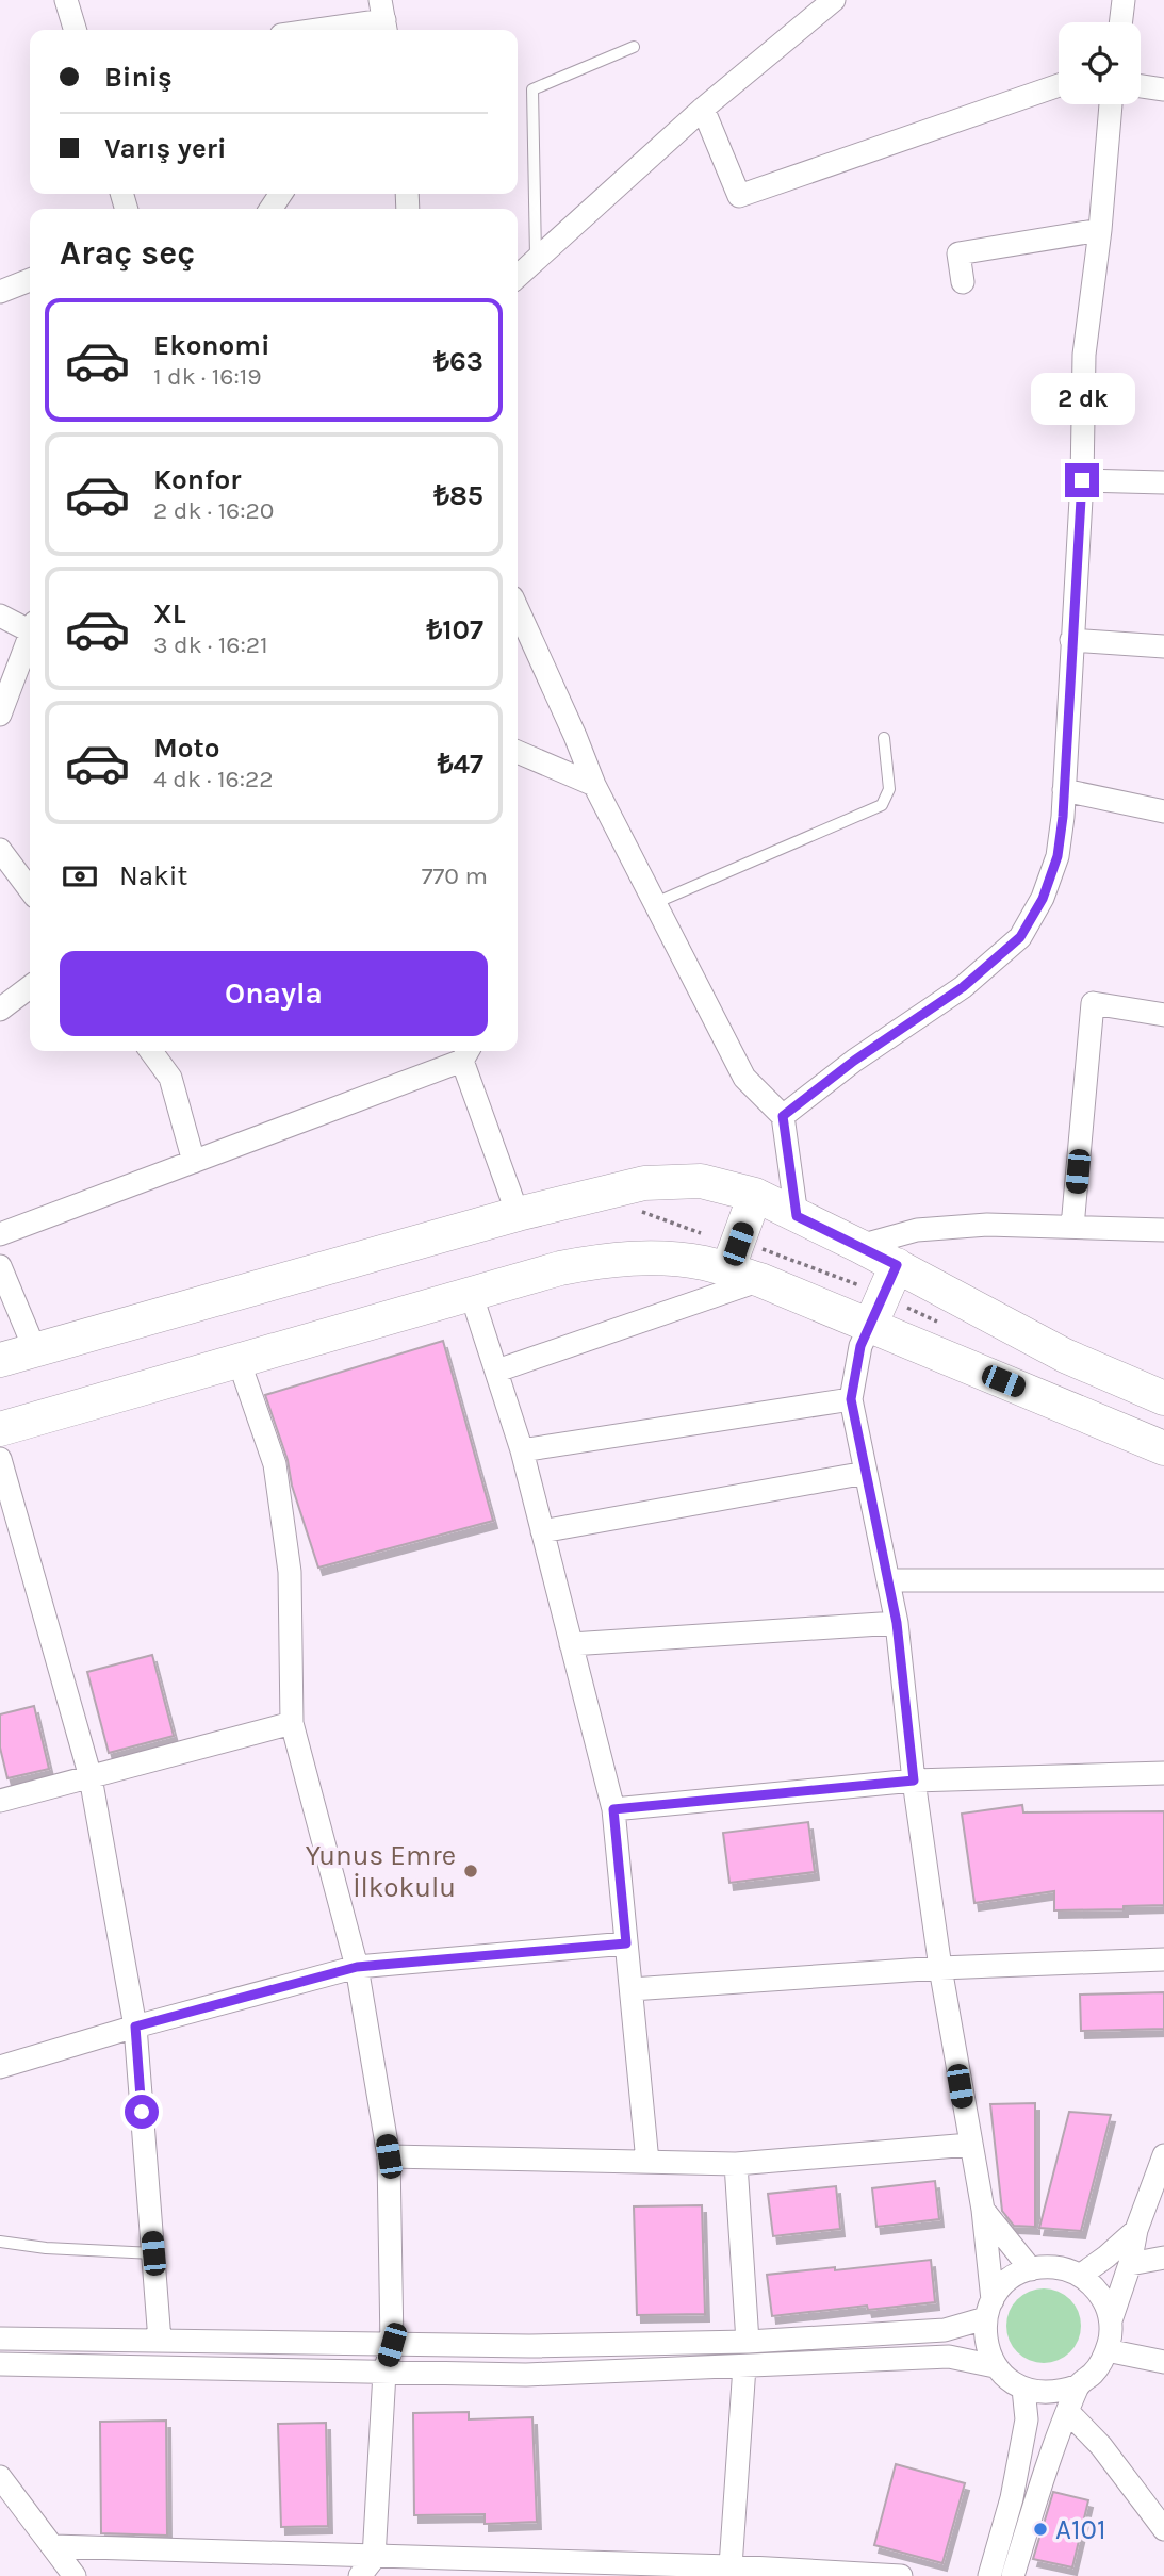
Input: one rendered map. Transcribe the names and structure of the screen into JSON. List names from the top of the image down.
{
  "places": ["Yunus Emre İlkokulu", "A101"],
  "page": {
    "banner": ["Biniş", "Varış yeri"],
    "heading": "Araç seç",
    "list": [
      {
        "name": "Ekonomi",
        "note": "1 dk · 16:19",
        "value": "₺63"
      },
      {
        "name": "Konfor",
        "note": "2 dk · 16:20",
        "value": "₺85"
      },
      {
        "name": "XL",
        "note": "3 dk · 16:21",
        "value": "₺107"
      },
      {
        "name": "Moto",
        "note": "4 dk · 16:22",
        "value": "₺47"
      }
    ],
    "bubble": "2 dk",
    "pay": ["Nakit", "770 m"],
    "buttons": "Onayla"
  }
}
